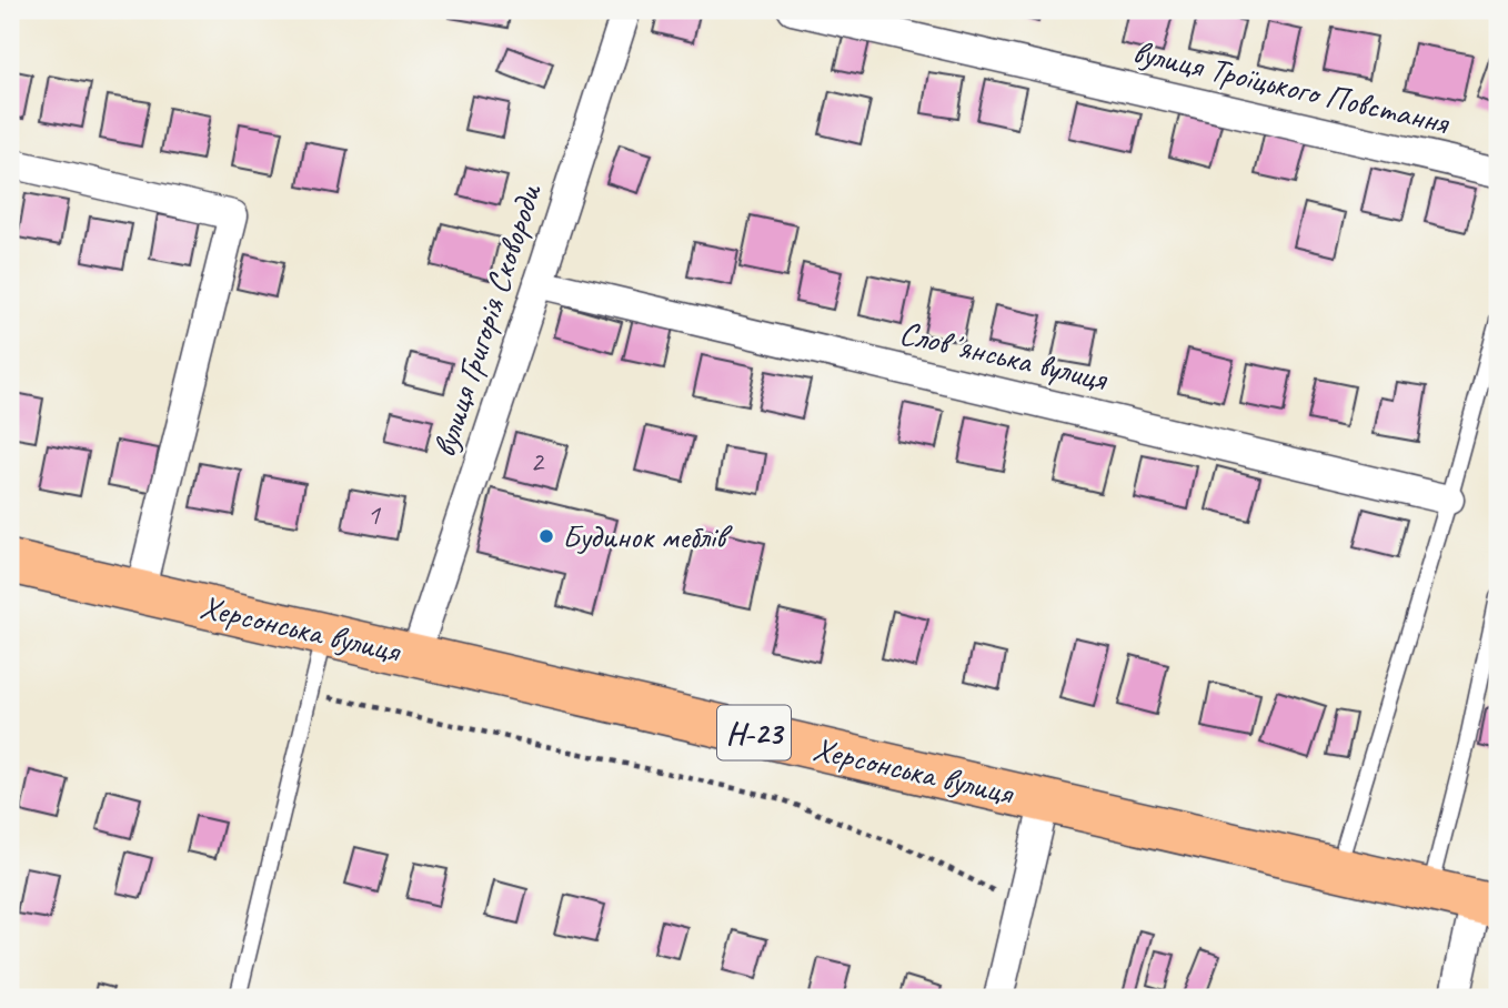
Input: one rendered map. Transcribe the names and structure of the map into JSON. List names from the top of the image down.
{
  "streets": {
    "main road": ["Херсонська вулиця", "Н-23"],
    "street": ["вулиця Троїцького Повстання", "вулиця Григорія Сковороди", "Словʼянська вулиця"]
  },
  "crossings": [
    ["вулиця Григорія Сковороди", "Словʼянська вулиця"],
    ["вулиця Григорія Сковороди", "Херсонська вулиця"]
  ],
  "places": ["Будинок меблів"],
  "house_numbers": ["2", "1"]
}
